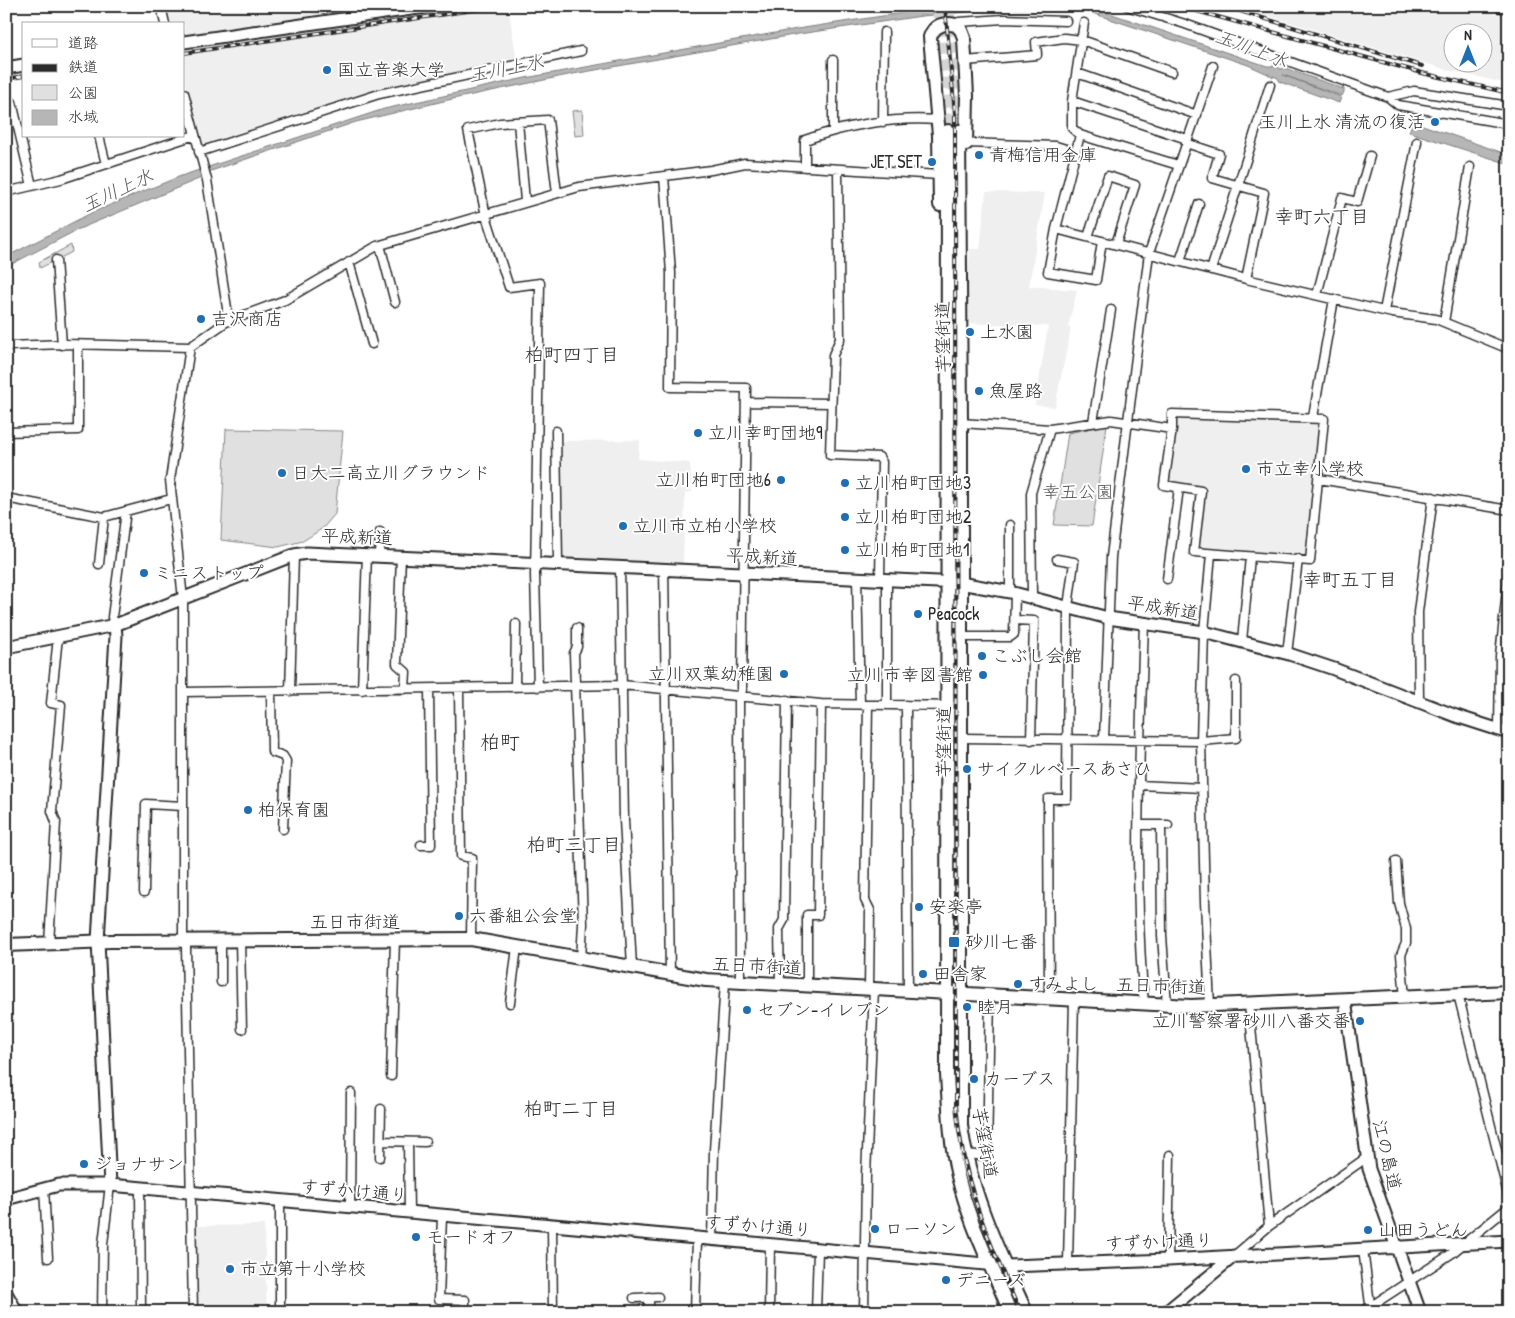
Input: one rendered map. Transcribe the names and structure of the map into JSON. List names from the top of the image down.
{
  "streets": {
    "main road": ["芋窪街道", "五日市街道"],
    "street": ["平成新道", "江の島道", "すずかけ通り"]
  },
  "crossings": [
    ["芋窪街道", "平成新道"],
    ["芋窪街道", "五日市街道"],
    ["芋窪街道", "すずかけ通り"],
    ["五日市街道", "江の島道"],
    ["江の島道", "すずかけ通り"]
  ],
  "districts": [
    "幸町六丁目",
    "柏町四丁目",
    "幸町五丁目",
    "柏町",
    "柏町三丁目",
    "柏町二丁目"
  ],
  "water": ["玉川上水"],
  "parks": ["幸五公園"],
  "places": {
    "other": [
      "国立音楽大学",
      "玉川上水 清流の復活",
      "青梅信用金庫",
      "JET SET",
      "吉沢商店",
      "上水園",
      "魚屋路",
      "立川幸町団地9",
      "市立幸小学校",
      "日大二高立川グラウンド",
      "立川柏町団地6",
      "立川柏町団地3",
      "立川柏町団地2",
      "立川市立柏小学校",
      "立川柏町団地1",
      "ミニストップ",
      "Peacock",
      "こぶし会館",
      "立川双葉幼稚園",
      "立川市幸図書館",
      "サイクルベースあさひ",
      "柏保育園",
      "安楽亭",
      "六番組公会堂",
      "田舎家",
      "すみよし",
      "睦月",
      "セブン-イレブン",
      "立川警察署砂川八番交番",
      "カーブス",
      "ジョナサン",
      "ローソン",
      "山田うどん",
      "モードオフ",
      "市立第十小学校",
      "デニーズ"
    ],
    "transit": ["砂川七番"]
  },
  "legend": [
    "道路",
    "鉄道",
    "公園",
    "水域"
  ],
  "north": "top"
}
